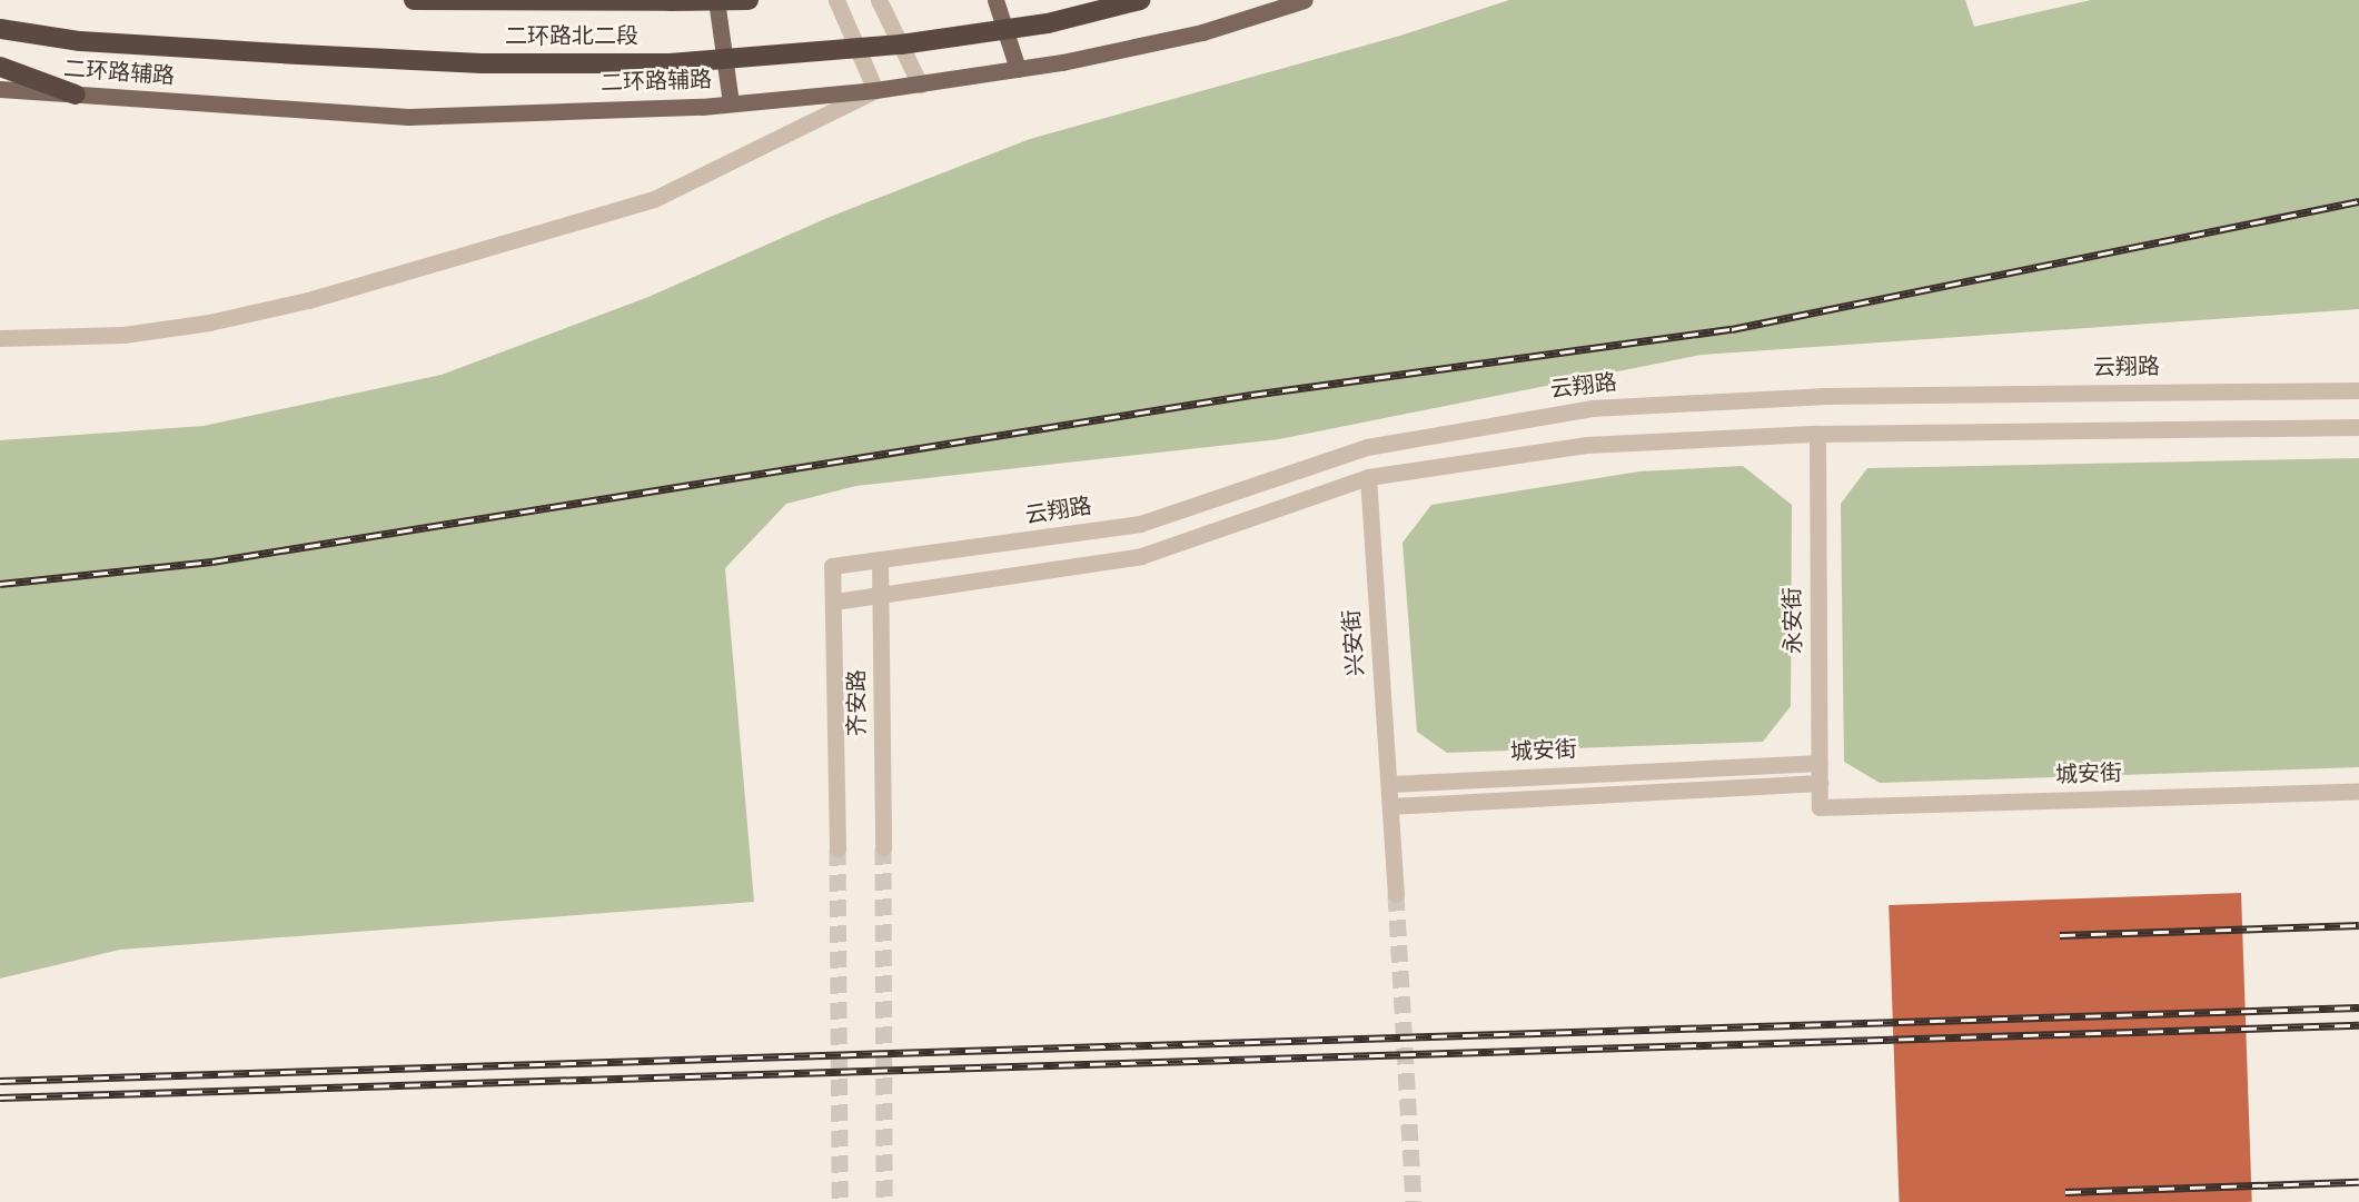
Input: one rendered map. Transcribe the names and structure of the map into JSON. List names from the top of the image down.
{
  "streets": {
    "highway": ["二环路北二段"],
    "main road": ["二环路辅路"],
    "street": [
      "云翔路",
      "永安街",
      "兴安街",
      "齐安路",
      "城安街"
    ]
  },
  "crossings": [
    ["云翔路", "齐安路"],
    ["永安街", "城安街"],
    ["兴安街", "城安街"]
  ]
}
